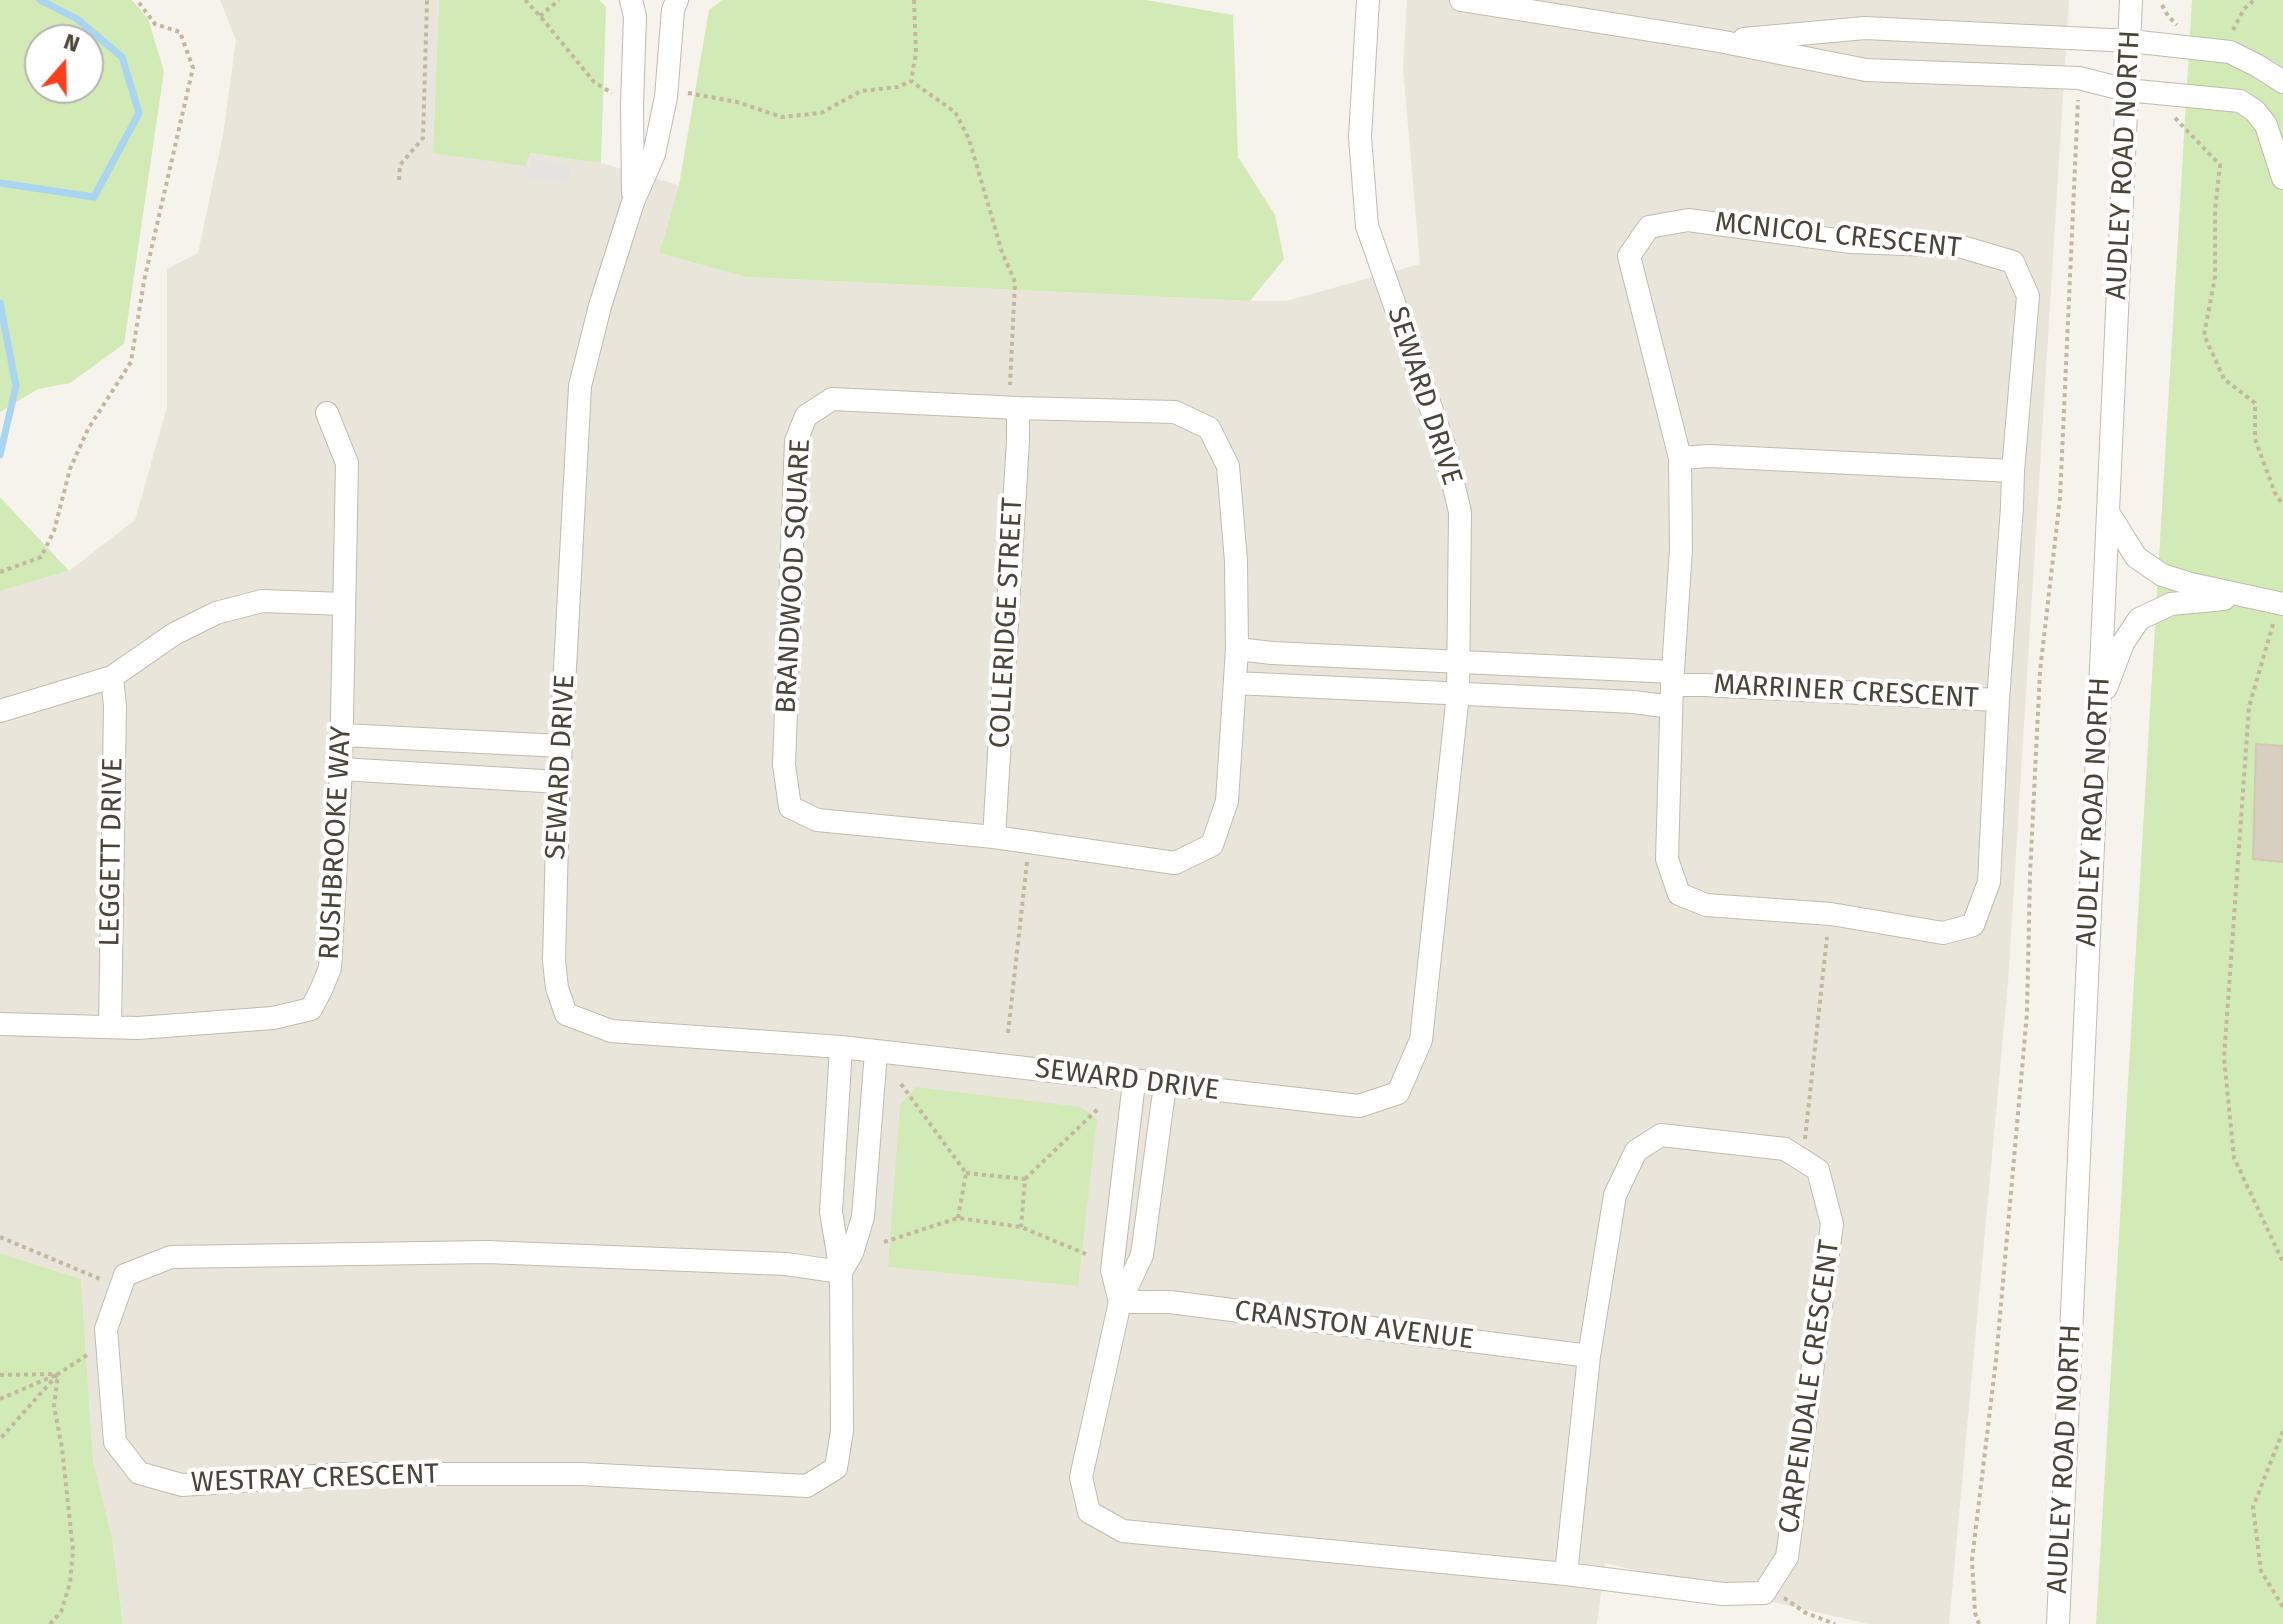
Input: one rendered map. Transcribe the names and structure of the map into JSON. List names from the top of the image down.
{
  "streets": {
    "street": [
      "AUDLEY ROAD NORTH",
      "MCNICOL CRESCENT",
      "SEWARD DRIVE",
      "BRANDWOOD SQUARE",
      "COLLERIDGE STREET",
      "MARRINER CRESCENT",
      "RUSHBROOKE WAY",
      "LEGGETT DRIVE",
      "CRANSTON AVENUE",
      "CARPENDALE CRESCENT",
      "WESTRAY CRESCENT"
    ]
  },
  "crossings": [
    ["MCNICOL CRESCENT", "MARRINER CRESCENT"],
    ["SEWARD DRIVE", "MARRINER CRESCENT"],
    ["SEWARD DRIVE", "WESTRAY CRESCENT"],
    ["BRANDWOOD SQUARE", "COLLERIDGE STREET"],
    ["BRANDWOOD SQUARE", "MARRINER CRESCENT"],
    ["RUSHBROOKE WAY", "LEGGETT DRIVE"]
  ],
  "north": "top"
}
